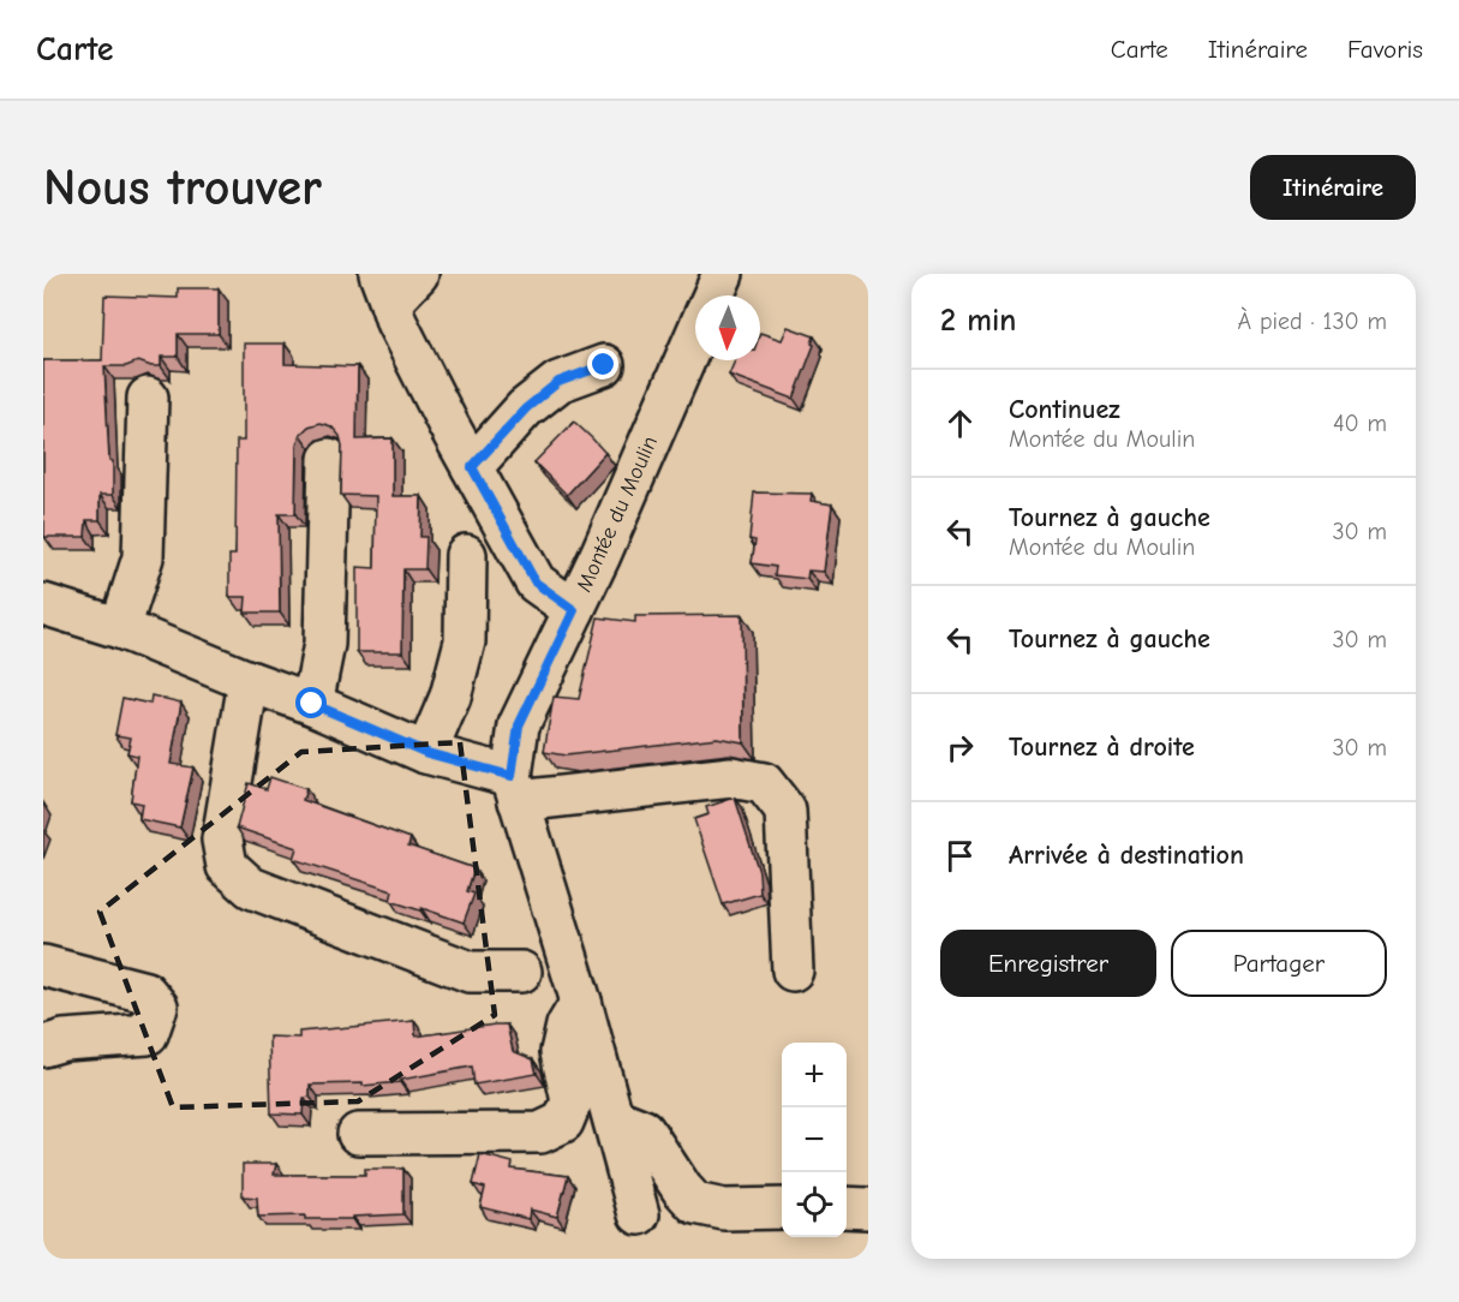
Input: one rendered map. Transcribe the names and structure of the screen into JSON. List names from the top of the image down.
{
  "streets": {
    "street": ["Montée du Moulin"]
  },
  "north": "bottom",
  "page": {
    "header": "Carte",
    "nav": ["Carte", "Itinéraire", "Favoris"],
    "buttons": [
      "Itinéraire",
      ["Enregistrer", "Partager"]
    ],
    "title": "Nous trouver",
    "heading": ["2 min", "À pied · 130 m"],
    "list": [
      ["Continuez", "Montée du Moulin", "40 m"],
      ["Tournez à gauche", "Montée du Moulin", "30 m"],
      ["Tournez à gauche", "30 m"],
      ["Tournez à droite", "30 m"],
      "Arrivée à destination"
    ],
    "map_buttons": ["+", "−"]
  }
}
